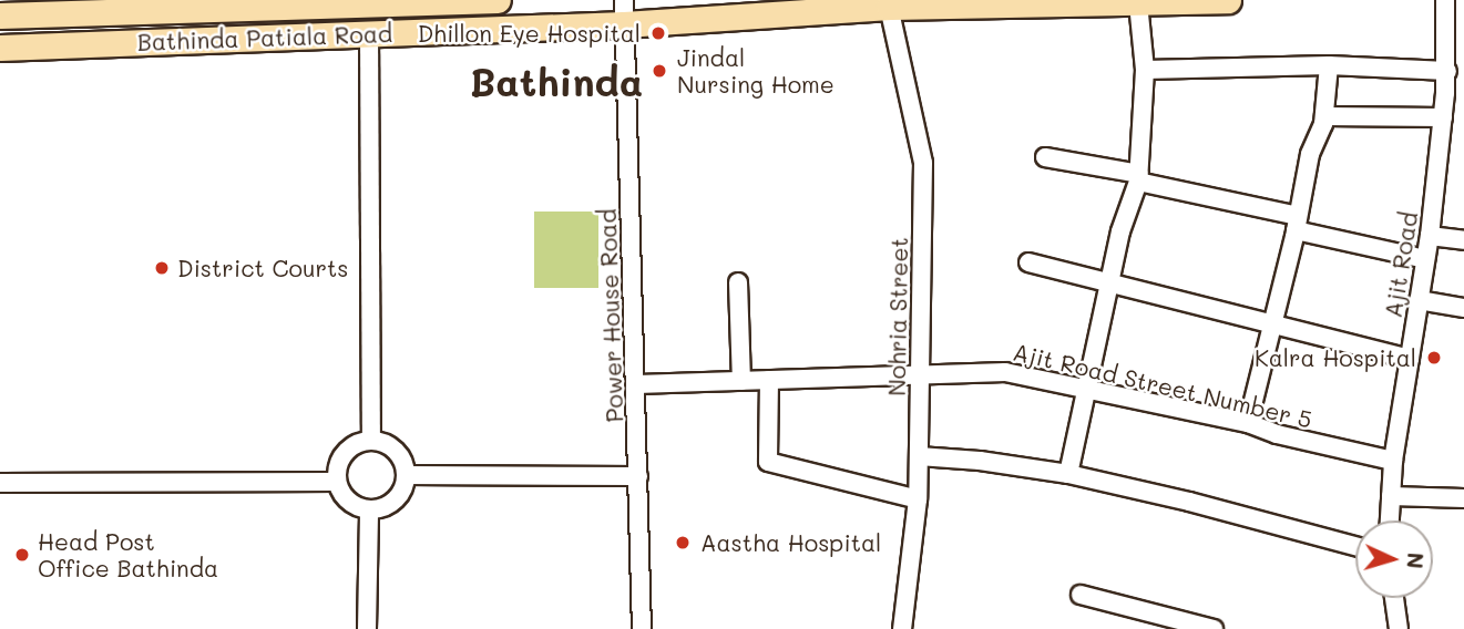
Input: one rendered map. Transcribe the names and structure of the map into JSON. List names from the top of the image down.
{
  "streets": {
    "highway": ["Bathinda Patiala Road"],
    "street": [
      "Ajit Road",
      "Power House Road",
      "Nohria Street",
      "Ajit Road Street Number 5"
    ]
  },
  "crossings": [
    ["Bathinda Patiala Road", "Power House Road"],
    ["Bathinda Patiala Road", "Nohria Street"],
    ["Ajit Road", "Ajit Road Street Number 5"],
    ["Power House Road", "Ajit Road Street Number 5"],
    ["Nohria Street", "Ajit Road Street Number 5"]
  ],
  "districts": ["Bathinda"],
  "places": [
    "Dhillon Eye Hospital",
    "Jindal Nursing Home",
    "District Courts",
    "Kalra Hospital",
    "Aastha Hospital",
    "Head Post Office Bathinda"
  ],
  "north": "right"
}
